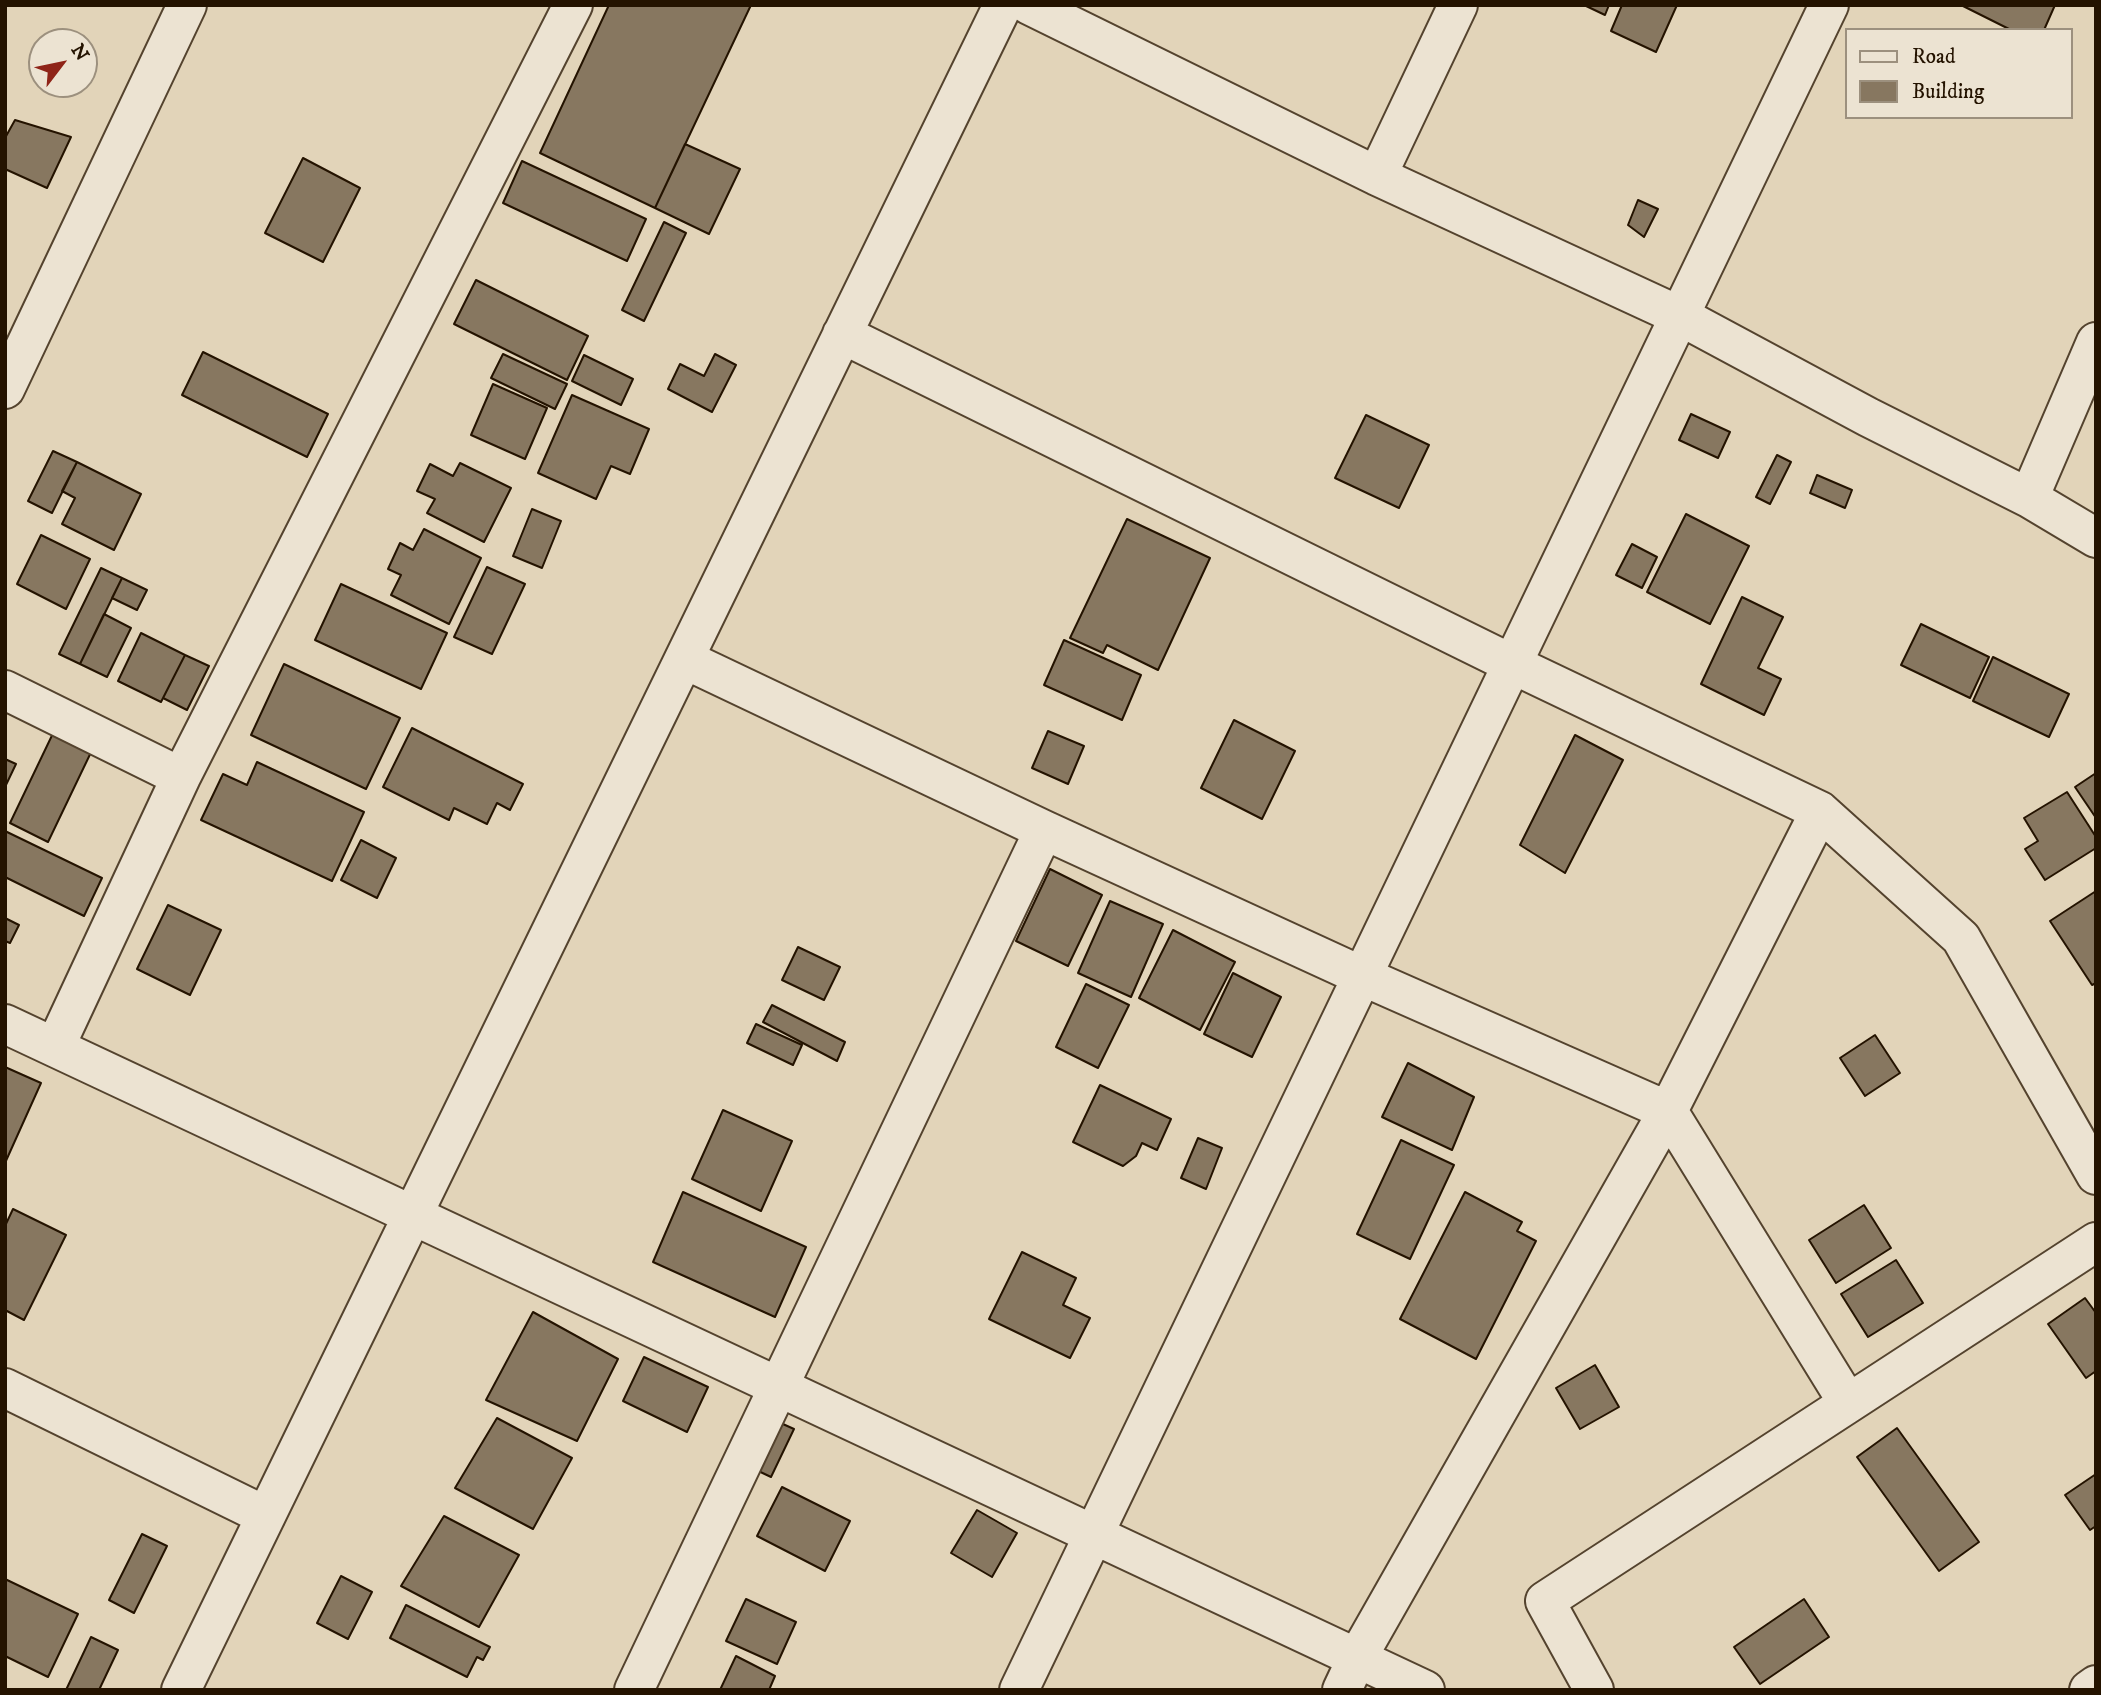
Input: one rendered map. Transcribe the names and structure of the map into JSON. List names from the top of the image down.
{
  "legend": ["Road", "Building"],
  "north": "top right"
}
